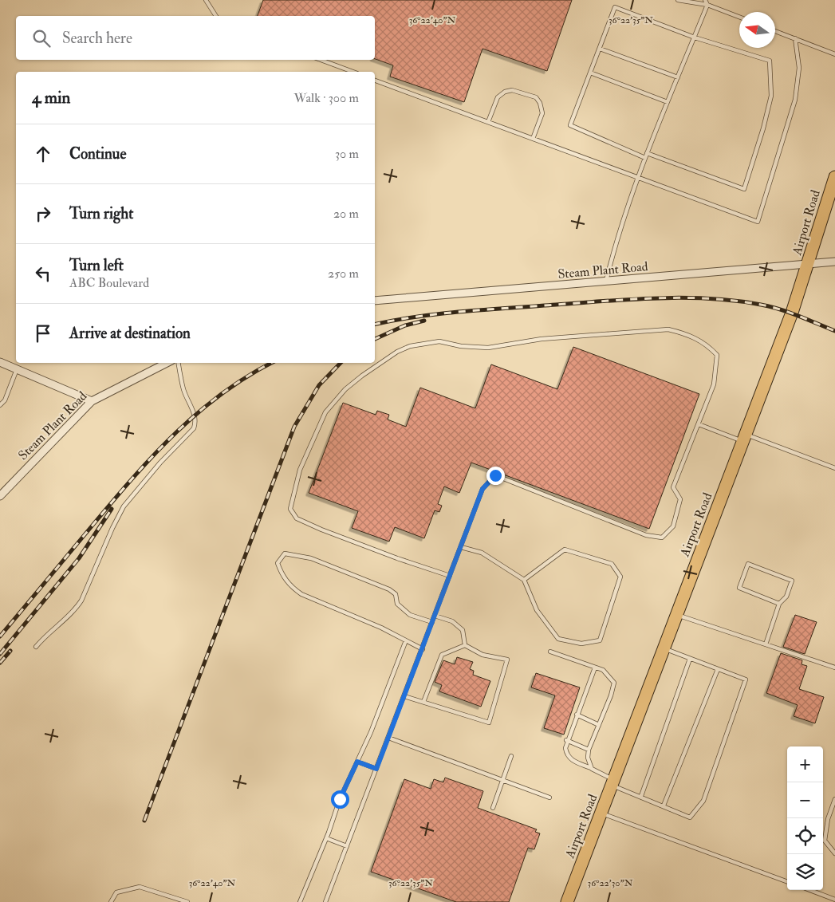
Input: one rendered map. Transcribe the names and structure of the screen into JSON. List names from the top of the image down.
{
  "streets": {
    "highway": ["Airport Road"],
    "street": ["Steam Plant Road"]
  },
  "crossings": [
    ["Airport Road", "Steam Plant Road"]
  ],
  "north": "left",
  "page": {
    "search": "Search here",
    "heading": ["4 min", "Walk · 300 m"],
    "list": [
      ["Continue", "30 m"],
      ["Turn right", "20 m"],
      ["Turn left", "ABC Boulevard", "250 m"],
      "Arrive at destination"
    ],
    "map_buttons": ["+", "−"]
  },
  "coordinates": ["36°22'40\"N", "36°22'35\"N", "36°22'30\"N"]
}
